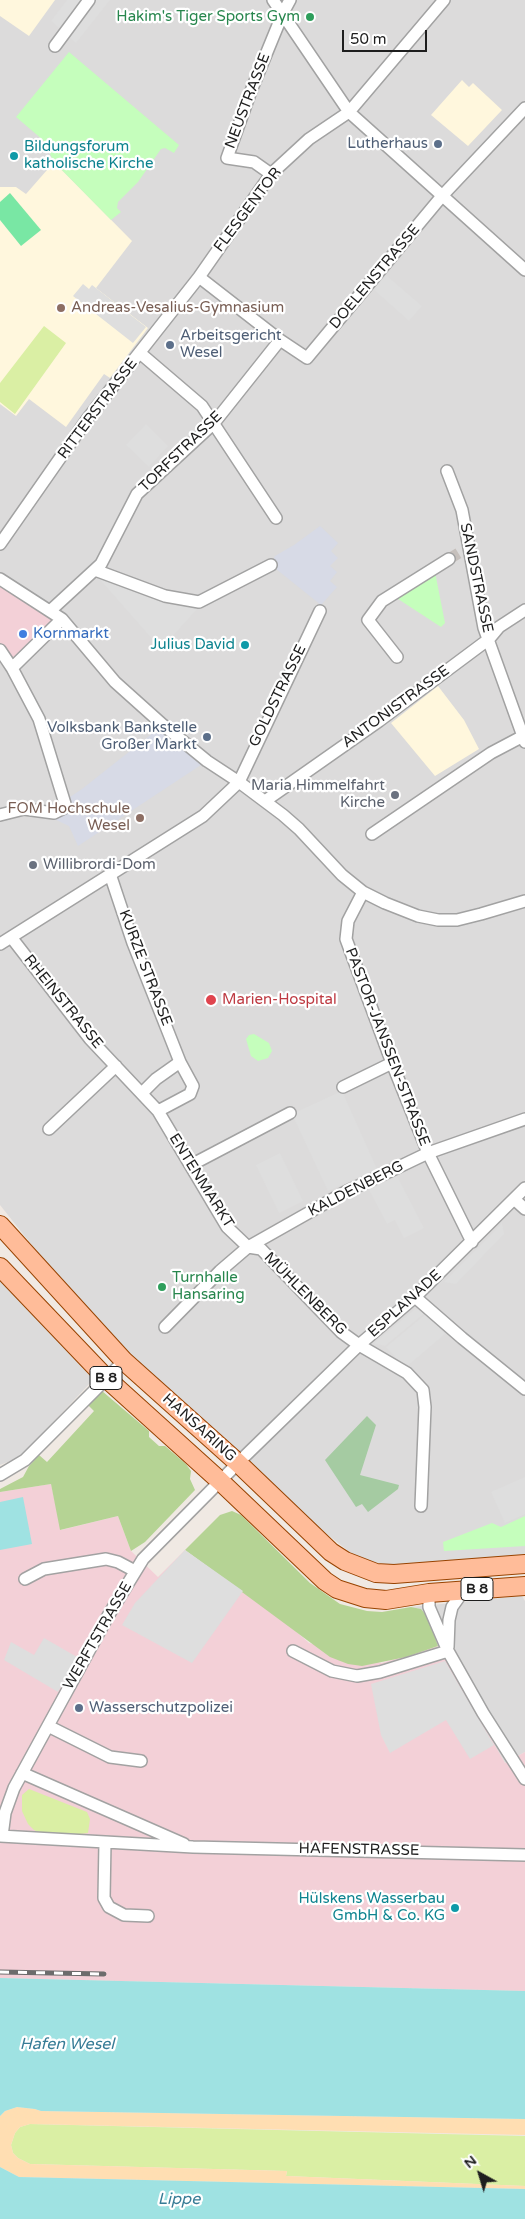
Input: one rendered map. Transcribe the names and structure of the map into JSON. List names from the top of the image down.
{
  "streets": {
    "main road": ["B 8", "HANSARING"],
    "street": [
      "NEUSTRASSE",
      "FLESGENTOR",
      "DOELENSTRASSE",
      "RITTERSTRASSE",
      "TORFSTRASSE",
      "SANDSTRASSE",
      "GOLDSTRASSE",
      "ANTONISTRASSE",
      "KURZE STRASSE",
      "RHEINSTRASSE",
      "PASTOR-JANSSEN-STRASSE",
      "ENTENMARKT",
      "KALDENBERG",
      "MÜHLENBERG",
      "ESPLANADE",
      "WERFTSTRASSE",
      "HAFENSTRASSE"
    ]
  },
  "crossings": [
    ["NEUSTRASSE", "FLESGENTOR"],
    ["FLESGENTOR", "RITTERSTRASSE"],
    ["DOELENSTRASSE", "TORFSTRASSE"],
    ["SANDSTRASSE", "ANTONISTRASSE"],
    ["RHEINSTRASSE", "ENTENMARKT"],
    ["PASTOR-JANSSEN-STRASSE", "KALDENBERG"],
    ["PASTOR-JANSSEN-STRASSE", "ESPLANADE"],
    ["ENTENMARKT", "KALDENBERG"],
    ["ENTENMARKT", "MÜHLENBERG"],
    ["KALDENBERG", "MÜHLENBERG"],
    ["MÜHLENBERG", "ESPLANADE"],
    ["MÜHLENBERG", "WERFTSTRASSE"],
    ["ESPLANADE", "WERFTSTRASSE"],
    ["B 8", "HANSARING"],
    ["HANSARING", "WERFTSTRASSE"],
    ["WERFTSTRASSE", "HAFENSTRASSE"]
  ],
  "water": ["Hafen Wesel", "Lippe"],
  "places": [
    "Hakim's Tiger Sports Gym",
    "Lutherhaus",
    "Bildungsforum katholische Kirche",
    "Andreas-Vesalius-Gymnasium",
    "Arbeitsgericht Wesel",
    "Kornmarkt",
    "Julius David",
    "Volksbank Bankstelle Großer Markt",
    "Maria Himmelfahrt Kirche",
    "FOM Hochschule Wesel",
    "Willibrordi-Dom",
    "Marien-Hospital",
    "Turnhalle Hansaring",
    "Wasserschutzpolizei",
    "Hülskens Wasserbau GmbH & Co. KG"
  ],
  "scale_bar": "50 m",
  "north": "top left"
}
